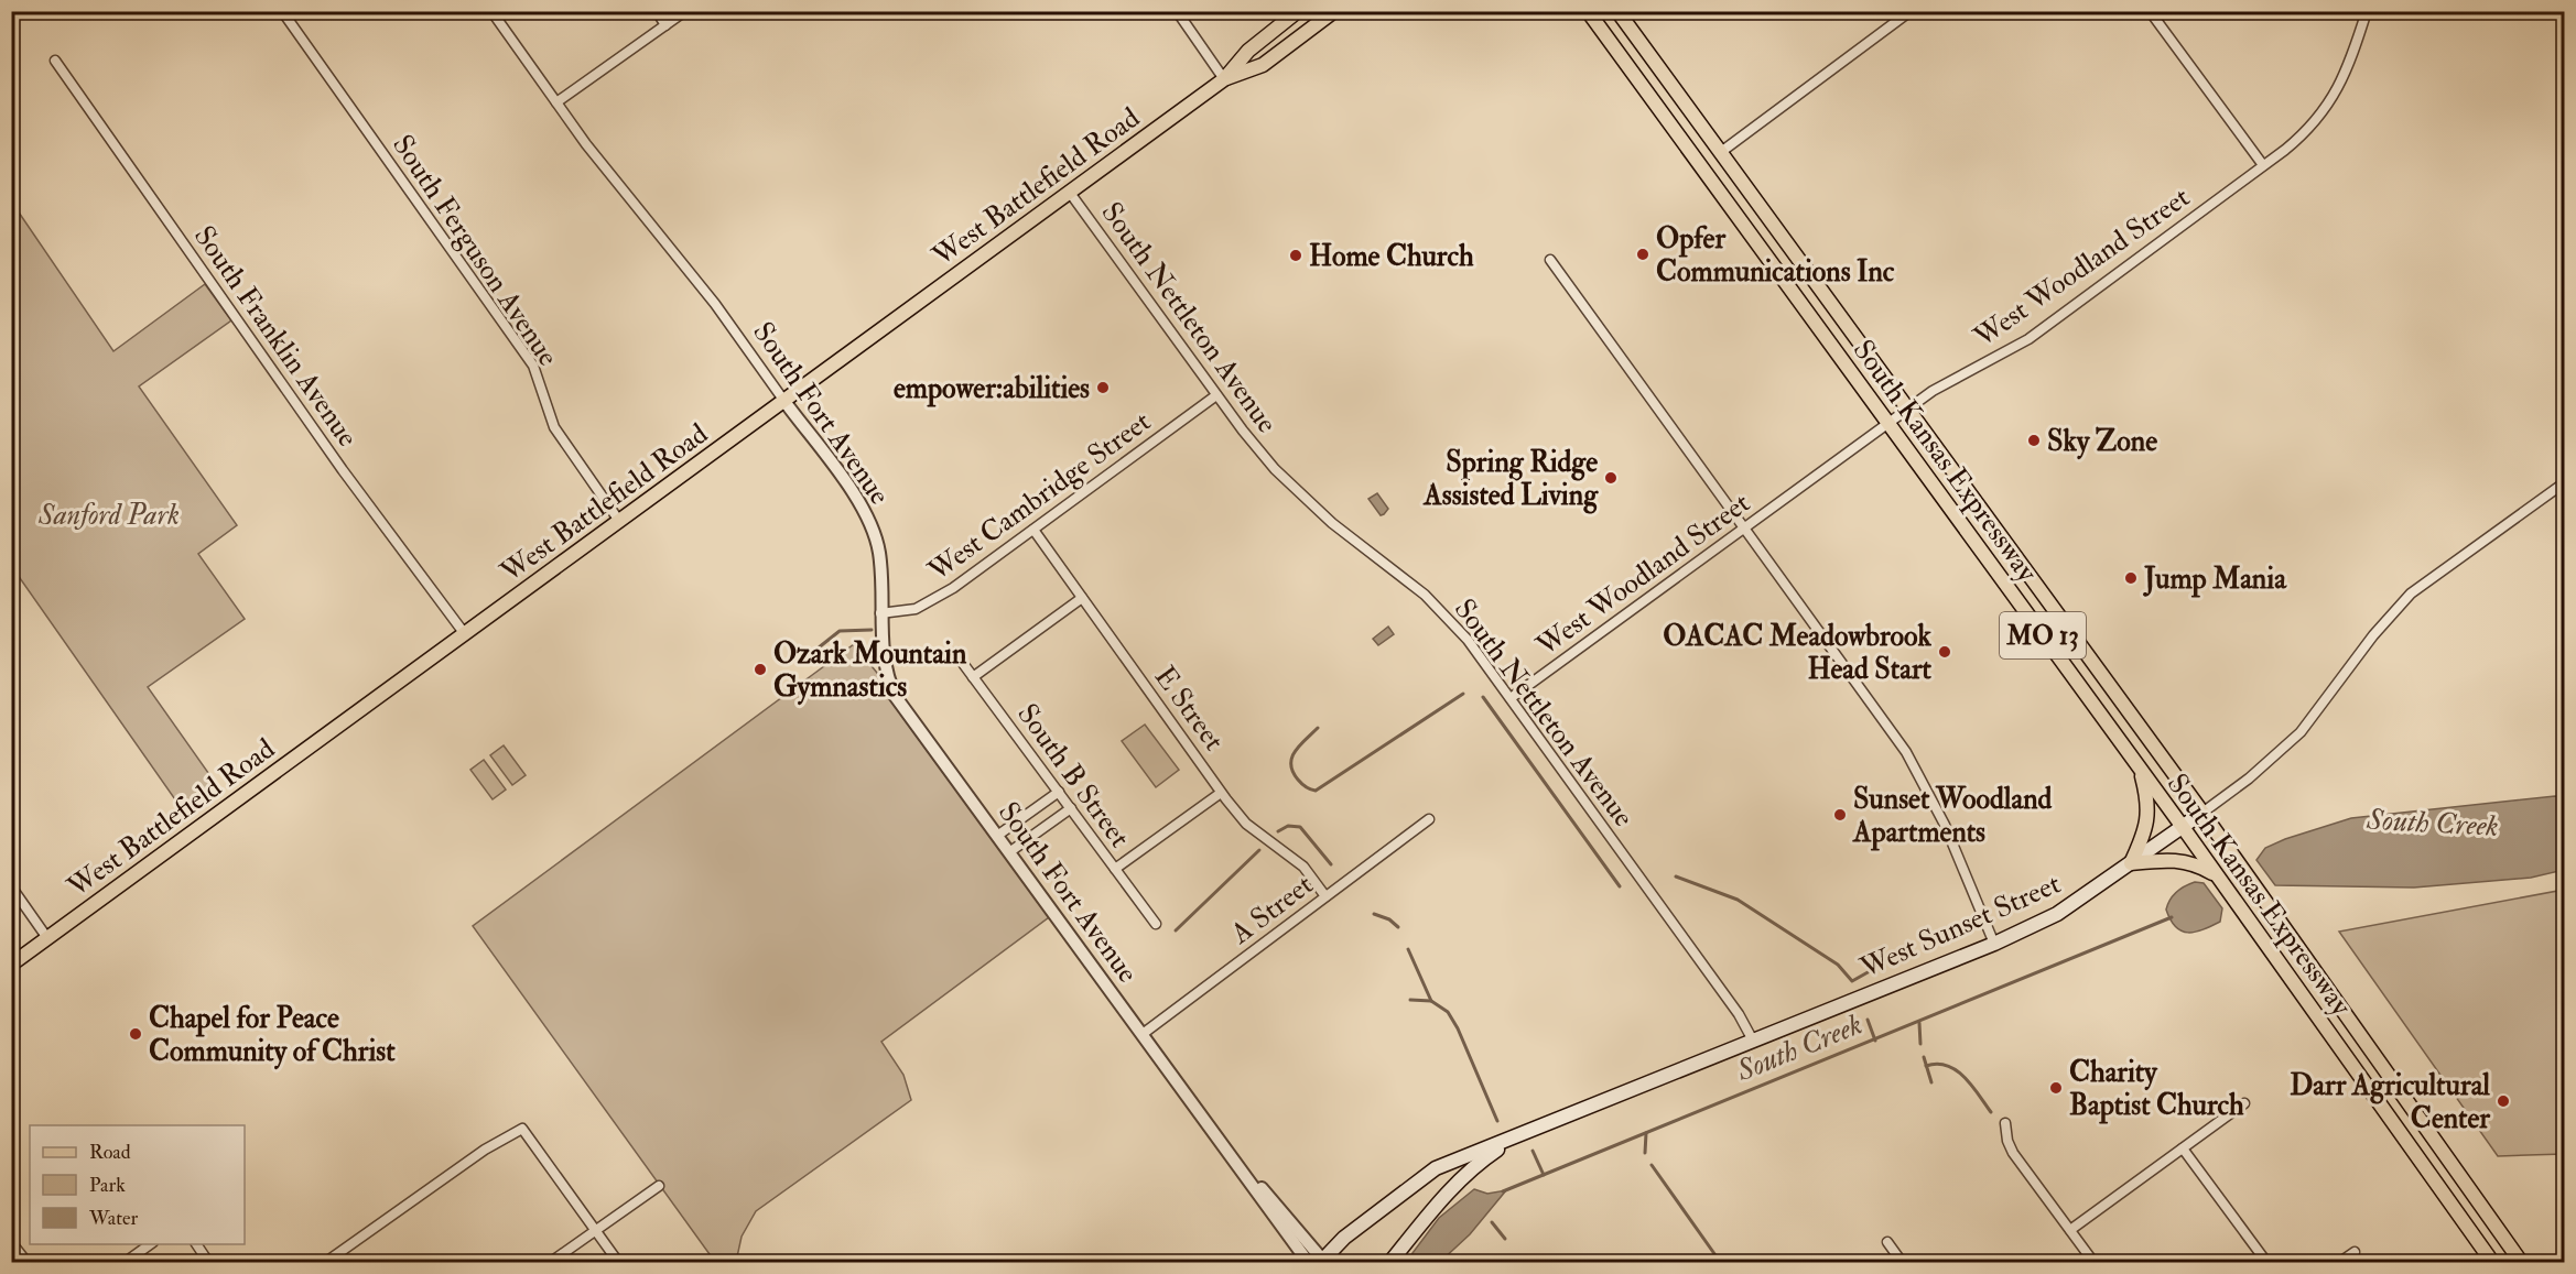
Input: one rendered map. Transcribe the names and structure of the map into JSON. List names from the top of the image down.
{
  "streets": {
    "main road": [
      "West Battlefield Road",
      "South Kansas Expressway",
      "MO 13",
      "West Sunset Street"
    ],
    "street": [
      "South Ferguson Avenue",
      "West Woodland Street",
      "South Nettleton Avenue",
      "South Franklin Avenue",
      "South Fort Avenue",
      "West Cambridge Street",
      "E Street",
      "South B Street",
      "A Street"
    ]
  },
  "crossings": [
    ["West Battlefield Road", "South Ferguson Avenue"],
    ["West Battlefield Road", "South Nettleton Avenue"],
    ["West Battlefield Road", "South Franklin Avenue"],
    ["West Battlefield Road", "South Fort Avenue"],
    ["West Woodland Street", "South Nettleton Avenue"],
    ["West Woodland Street", "South Kansas Expressway"],
    ["South Nettleton Avenue", "West Cambridge Street"],
    ["South Nettleton Avenue", "West Sunset Street"],
    ["South Fort Avenue", "West Cambridge Street"],
    ["South Fort Avenue", "A Street"],
    ["South Fort Avenue", "West Sunset Street"],
    ["South Kansas Expressway", "West Sunset Street"],
    ["West Cambridge Street", "E Street"],
    ["E Street", "A Street"]
  ],
  "water": ["South Creek"],
  "parks": ["Sanford Park"],
  "places": [
    "Opfer Communications Inc",
    "Home Church",
    "empower:abilities",
    "Sky Zone",
    "Spring Ridge Assisted Living",
    "Jump Mania",
    "OACAC Meadowbrook Head Start",
    "Ozark Mountain Gymnastics",
    "Sunset Woodland Apartments",
    "Chapel for Peace Community of Christ",
    "Charity Baptist Church",
    "Darr Agricultural Center"
  ],
  "legend": ["Road", "Park", "Water"]
}
